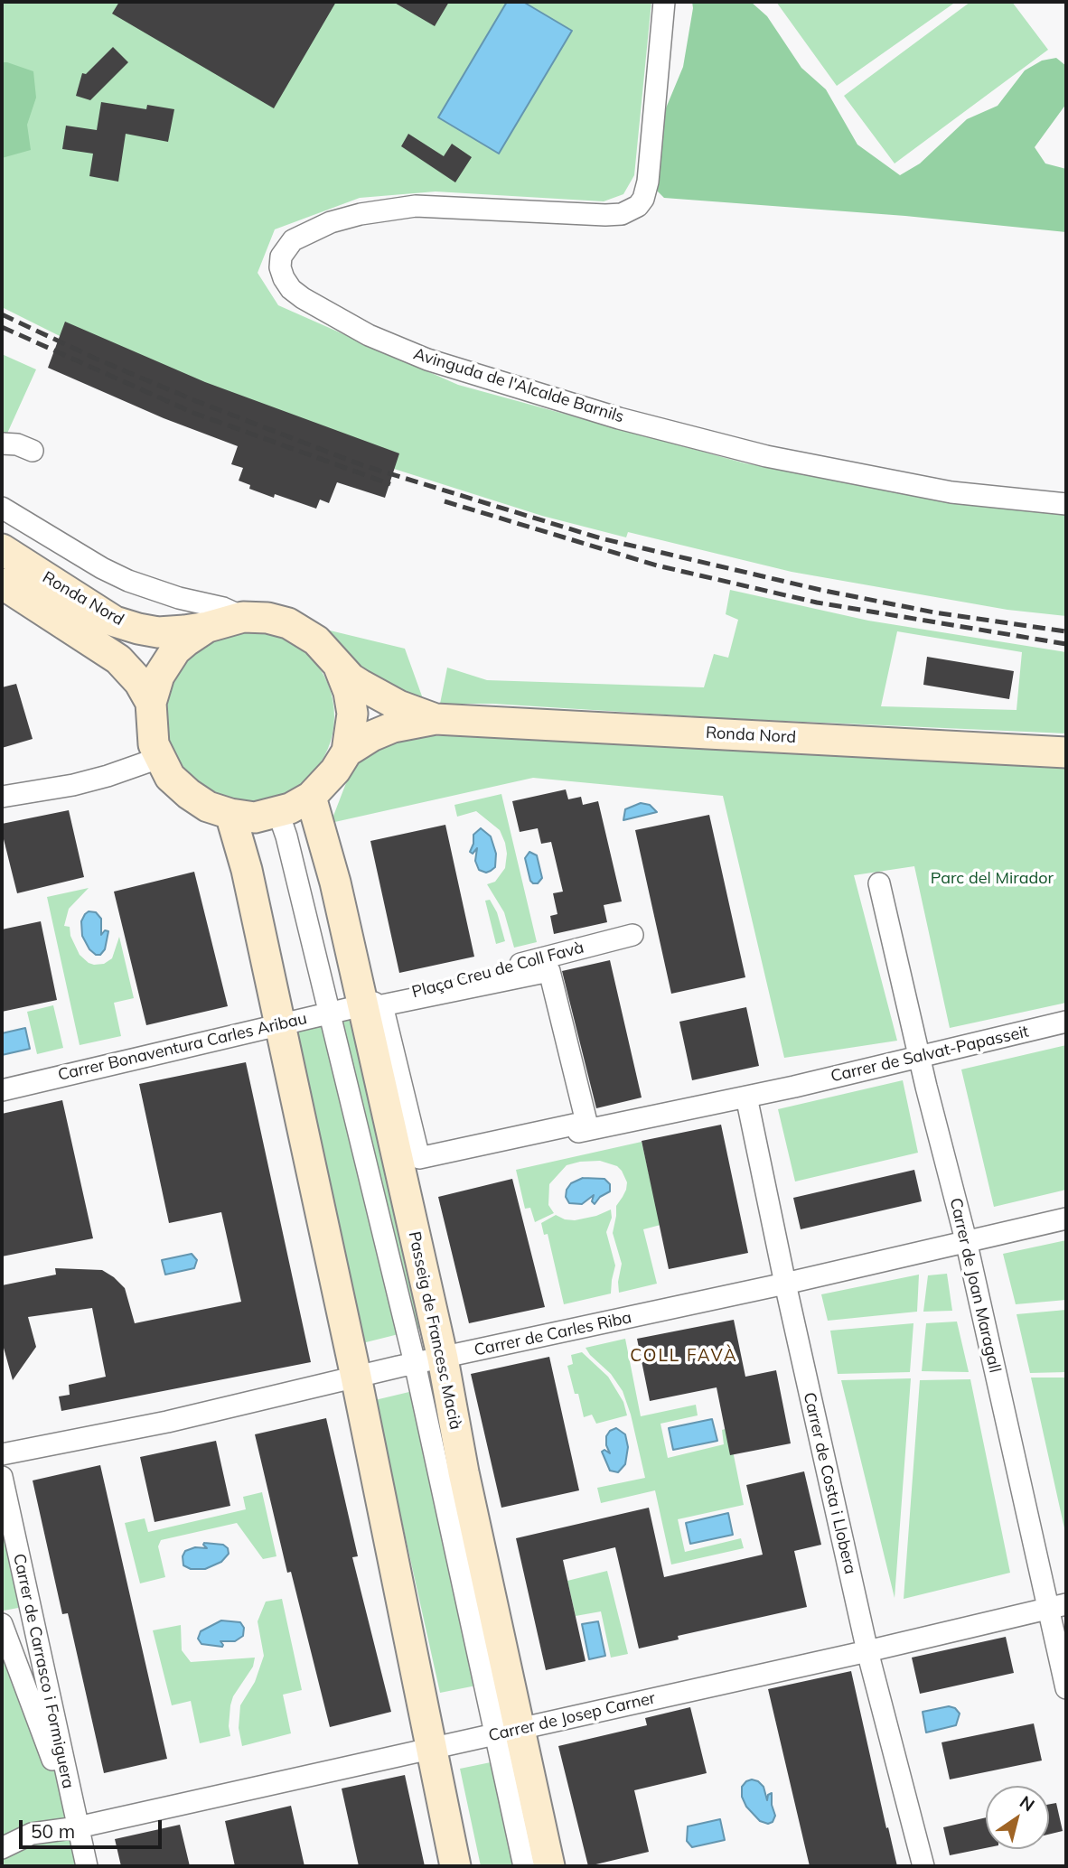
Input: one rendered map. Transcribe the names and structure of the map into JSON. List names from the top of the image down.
{
  "streets": {
    "street": [
      "Avinguda de l'Alcalde Barnils",
      "Ronda Nord",
      "Plaça Creu de Coll Favà",
      "Carrer Bonaventura Carles Aribau",
      "Carrer de Salvat-Papasseit",
      "Carrer de Joan Maragall",
      "Passeig de Francesc Macià",
      "Carrer de Carles Riba",
      "Carrer de Costa i Llobera",
      "Carrer de Carrasco i Formiguera",
      "Carrer de Josep Carner"
    ]
  },
  "crossings": [
    ["Ronda Nord", "Passeig de Francesc Macià"],
    ["Plaça Creu de Coll Favà", "Carrer Bonaventura Carles Aribau"],
    ["Plaça Creu de Coll Favà", "Passeig de Francesc Macià"],
    ["Carrer Bonaventura Carles Aribau", "Passeig de Francesc Macià"],
    ["Carrer de Salvat-Papasseit", "Carrer de Joan Maragall"],
    ["Carrer de Salvat-Papasseit", "Carrer de Costa i Llobera"],
    ["Carrer de Joan Maragall", "Carrer de Carles Riba"],
    ["Carrer de Joan Maragall", "Carrer de Josep Carner"],
    ["Passeig de Francesc Macià", "Carrer de Carles Riba"],
    ["Passeig de Francesc Macià", "Carrer de Josep Carner"],
    ["Carrer de Carles Riba", "Carrer de Costa i Llobera"],
    ["Carrer de Costa i Llobera", "Carrer de Josep Carner"],
    ["Carrer de Carrasco i Formiguera", "Carrer de Josep Carner"]
  ],
  "districts": ["COLL FAVÀ"],
  "parks": ["Parc del Mirador"],
  "scale_bar": "50 m",
  "north": "top right"
}
